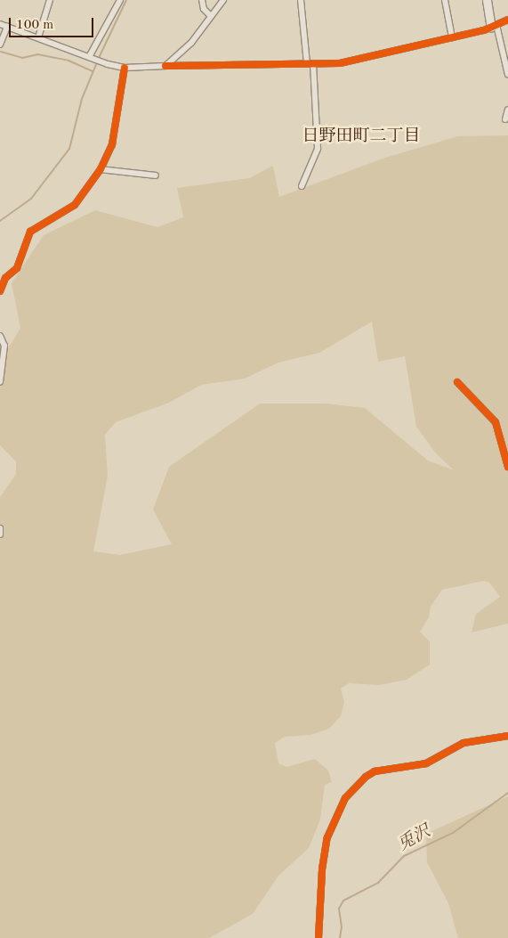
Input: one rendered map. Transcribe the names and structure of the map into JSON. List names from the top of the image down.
{
  "districts": ["日野田町二丁目"],
  "water": ["兎沢"],
  "scale_bar": "100 m"
}
